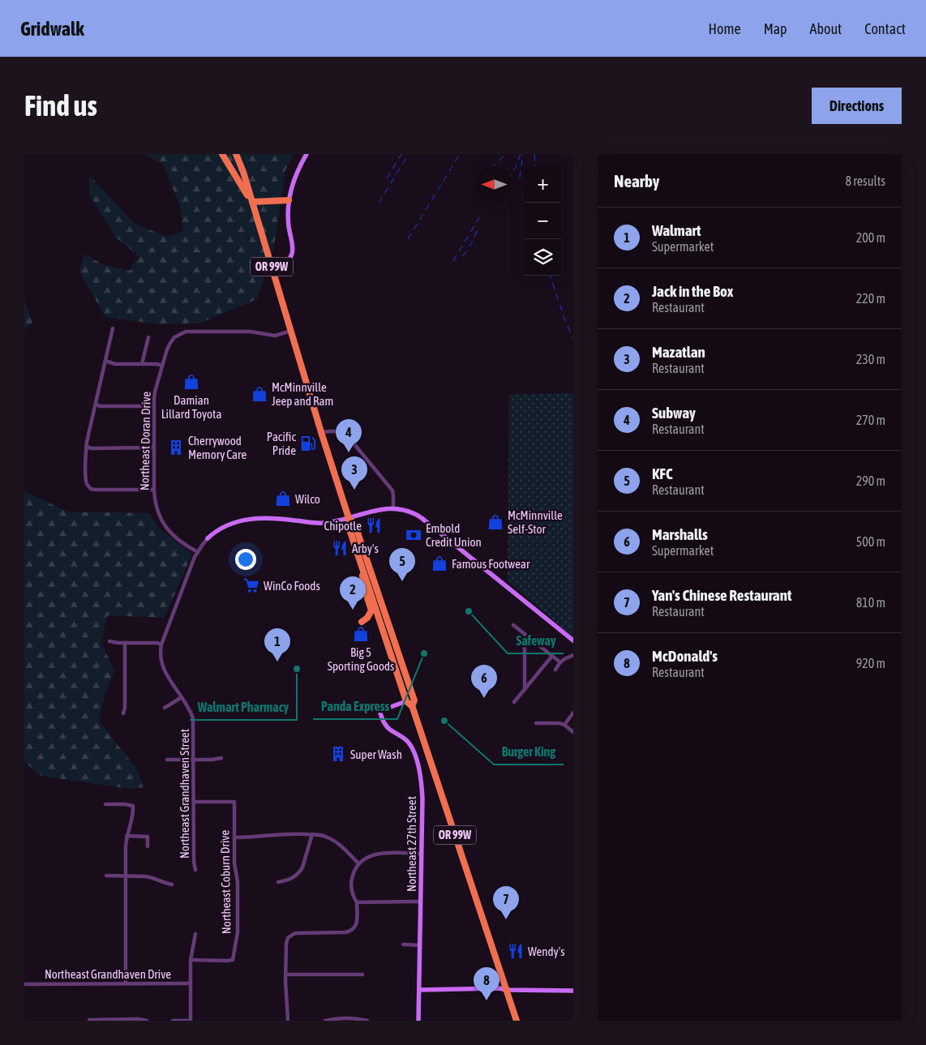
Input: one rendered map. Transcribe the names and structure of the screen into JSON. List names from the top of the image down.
{
  "streets": {
    "highway": ["OR 99W"],
    "street": [
      "Northeast Doran Drive",
      "Northeast Grandhaven Street",
      "Northeast 27th Street",
      "Northeast Coburn Drive",
      "Northeast Grandhaven Drive"
    ]
  },
  "crossings": [
    ["OR 99W", "Northeast Doran Drive"],
    ["OR 99W", "Northeast 27th Street"],
    ["Northeast Doran Drive", "Northeast Grandhaven Street"],
    ["Northeast Grandhaven Street", "Northeast Coburn Drive"]
  ],
  "places": {
    "shop": [
      "Damian Lillard Toyota",
      "McMinnville Jeep and Ram",
      "Wilco",
      "McMinnville Self-Stor",
      "Famous Footwear",
      "Big 5 Sporting Goods"
    ],
    "fuel station": ["Pacific Pride"],
    "building": ["Cherrywood Memory Care", "Super Wash"],
    "restaurant": ["Chipotle", "Arby's", "Wendy's"],
    "bank": ["Embold Credit Union"],
    "supermarket": ["WinCo Foods"],
    "other": [
      "Safeway",
      "Panda Express",
      "Walmart Pharmacy",
      "Burger King"
    ]
  },
  "north": "left",
  "page": {
    "header": "Gridwalk",
    "nav": [
      "Home",
      "Map",
      "About",
      "Contact"
    ],
    "buttons": "Directions",
    "title": "Find us",
    "heading": ["Nearby", "8 results"],
    "map_buttons": ["+", "−"],
    "list": [
      {
        "mark": "1",
        "name": "Walmart",
        "note": "Supermarket",
        "value": "200 m"
      },
      {
        "mark": "2",
        "name": "Jack in the Box",
        "note": "Restaurant",
        "value": "220 m"
      },
      {
        "mark": "3",
        "name": "Mazatlan",
        "note": "Restaurant",
        "value": "230 m"
      },
      {
        "mark": "4",
        "name": "Subway",
        "note": "Restaurant",
        "value": "270 m"
      },
      {
        "mark": "5",
        "name": "KFC",
        "note": "Restaurant",
        "value": "290 m"
      },
      {
        "mark": "6",
        "name": "Marshalls",
        "note": "Supermarket",
        "value": "500 m"
      },
      {
        "mark": "7",
        "name": "Yan's Chinese Restaurant",
        "note": "Restaurant",
        "value": "810 m"
      },
      {
        "mark": "8",
        "name": "McDonald's",
        "note": "Restaurant",
        "value": "920 m"
      }
    ],
    "pins": [
      "4",
      "3",
      "5",
      "2",
      "1",
      "6",
      "7",
      "8"
    ]
  }
}
